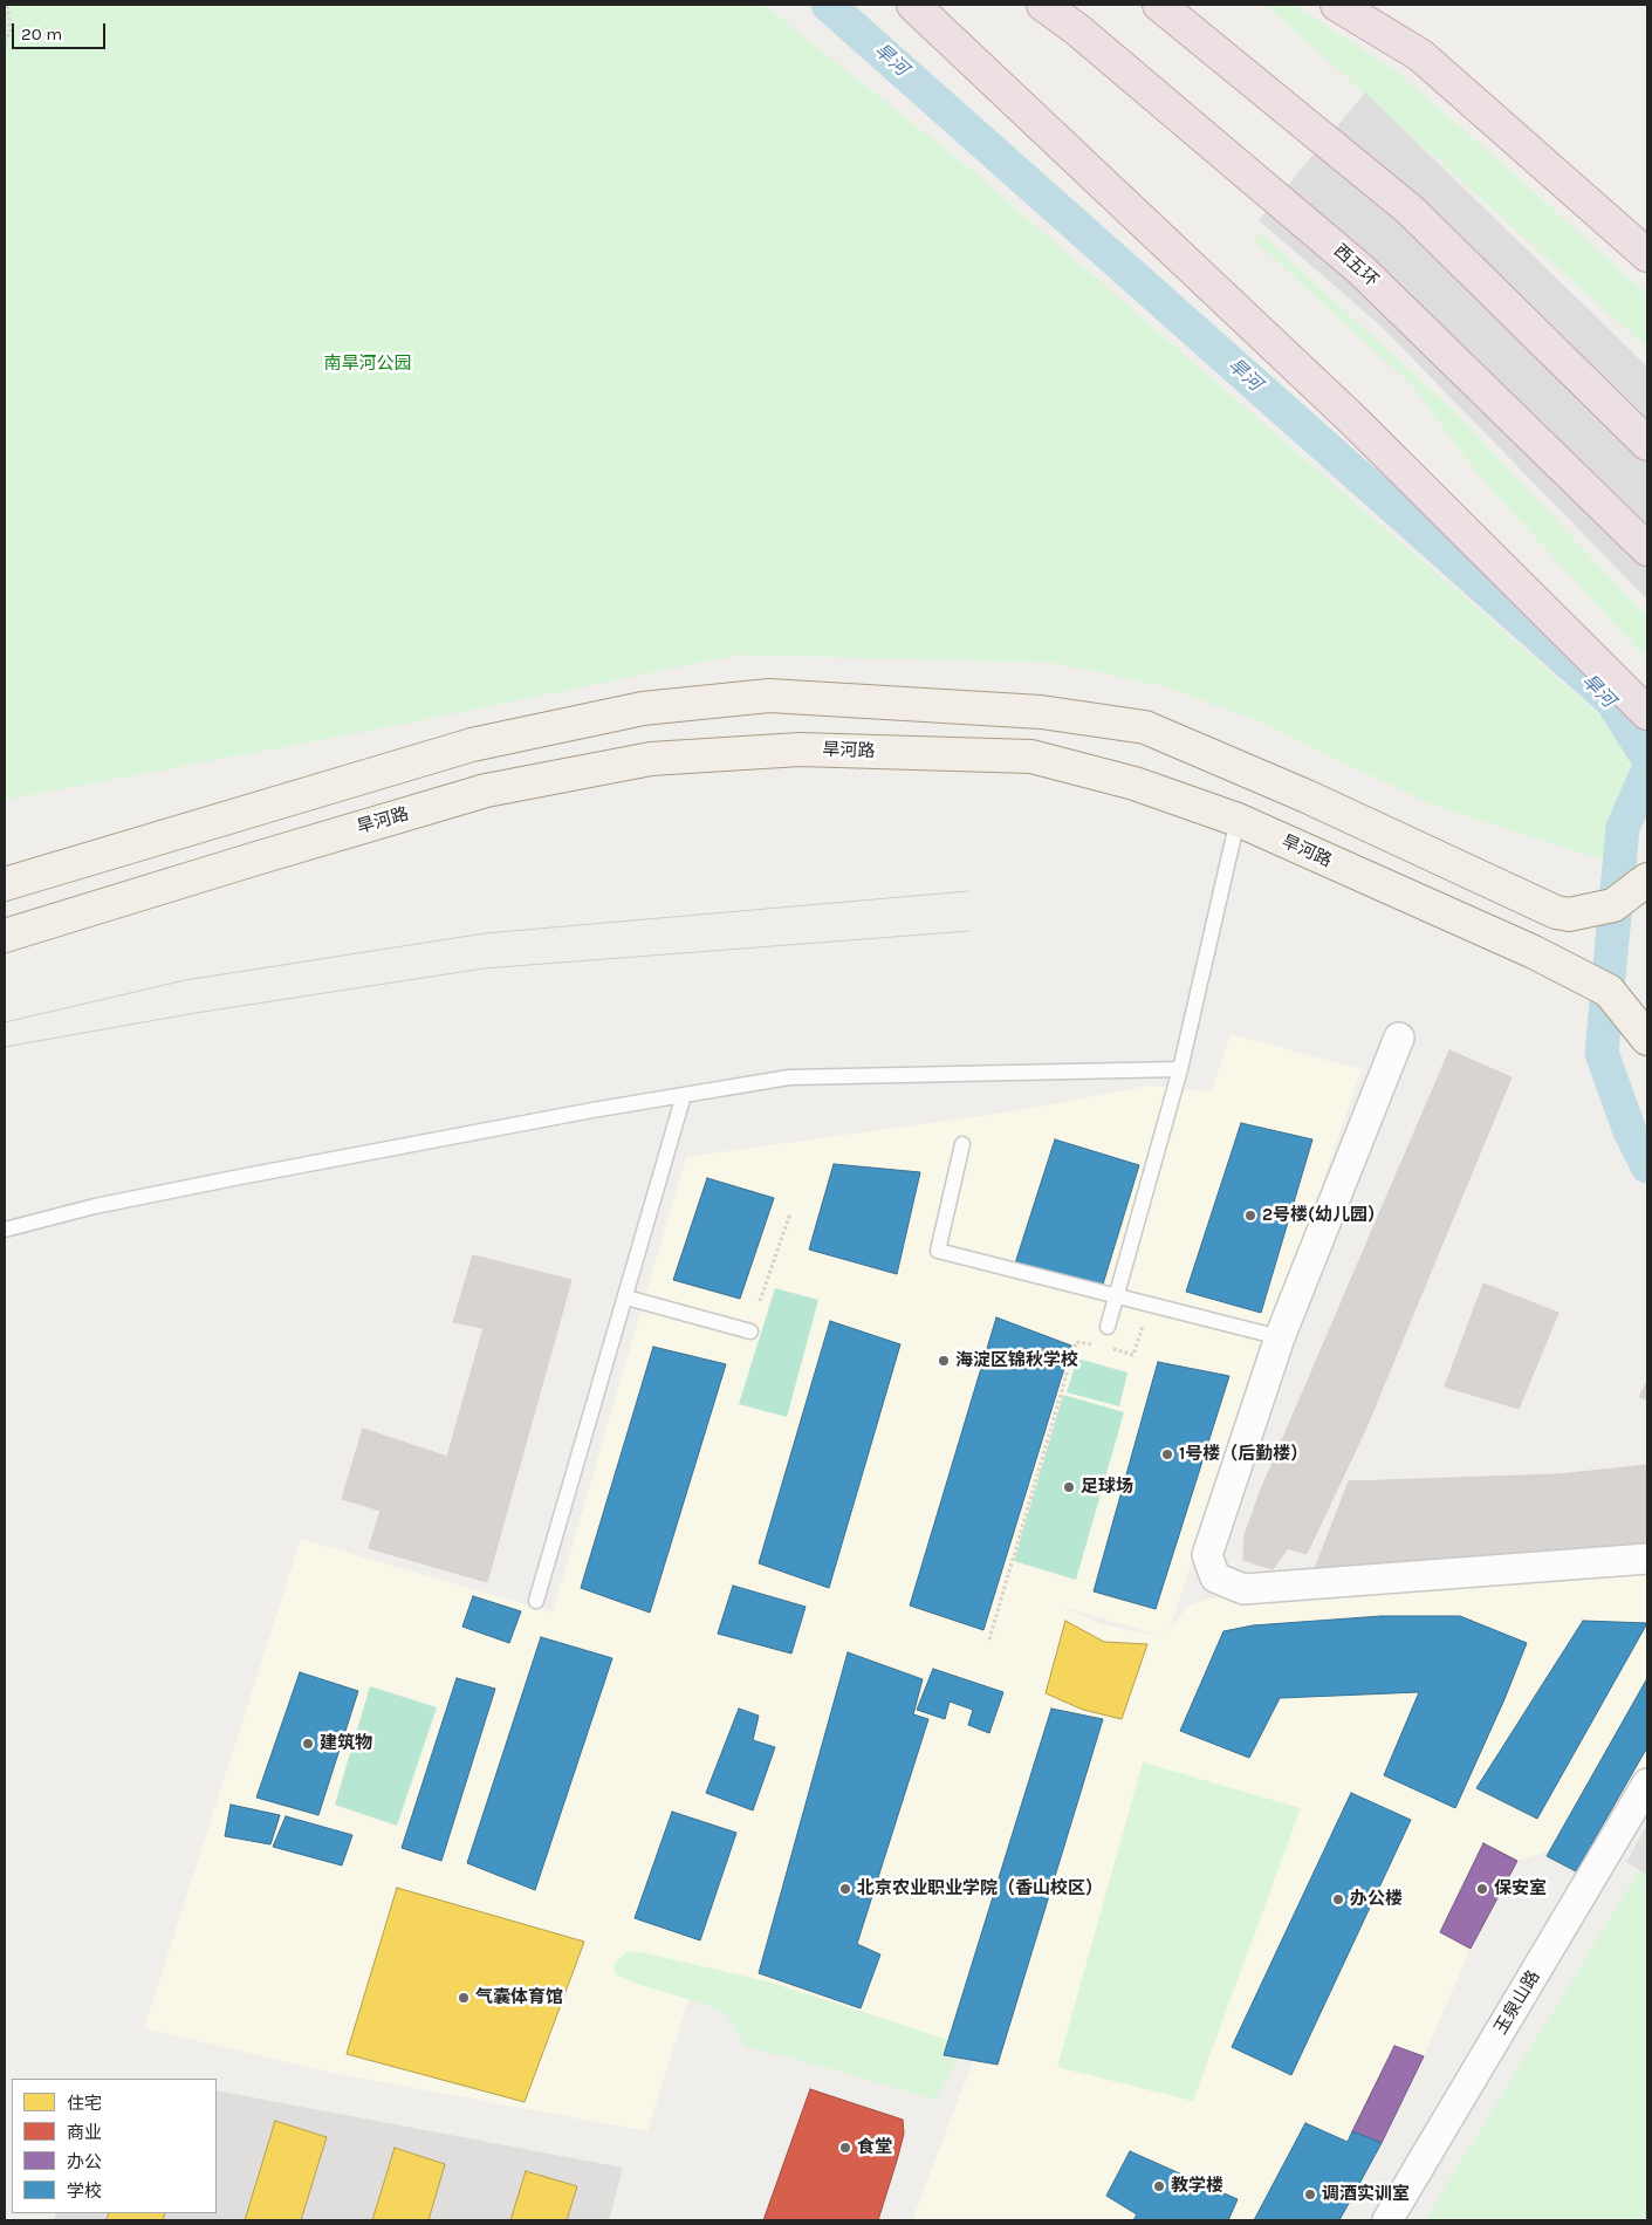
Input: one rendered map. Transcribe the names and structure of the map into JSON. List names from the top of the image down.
{
  "streets": {
    "highway": ["西五环"],
    "main road": ["旱河路"],
    "street": ["玉泉山路"]
  },
  "water": ["旱河"],
  "parks": ["南旱河公园"],
  "places": [
    "2号楼(幼儿园）",
    "海淀区锦秋学校",
    "1号楼（后勤楼）",
    "足球场",
    "建筑物",
    "北京农业职业学院（香山校区）",
    "保安室",
    "办公楼",
    "气囊体育馆",
    "食堂",
    "教学楼",
    "调酒实训室"
  ],
  "legend": [
    "住宅",
    "商业",
    "办公",
    "学校"
  ],
  "scale_bar": "20 m"
}
